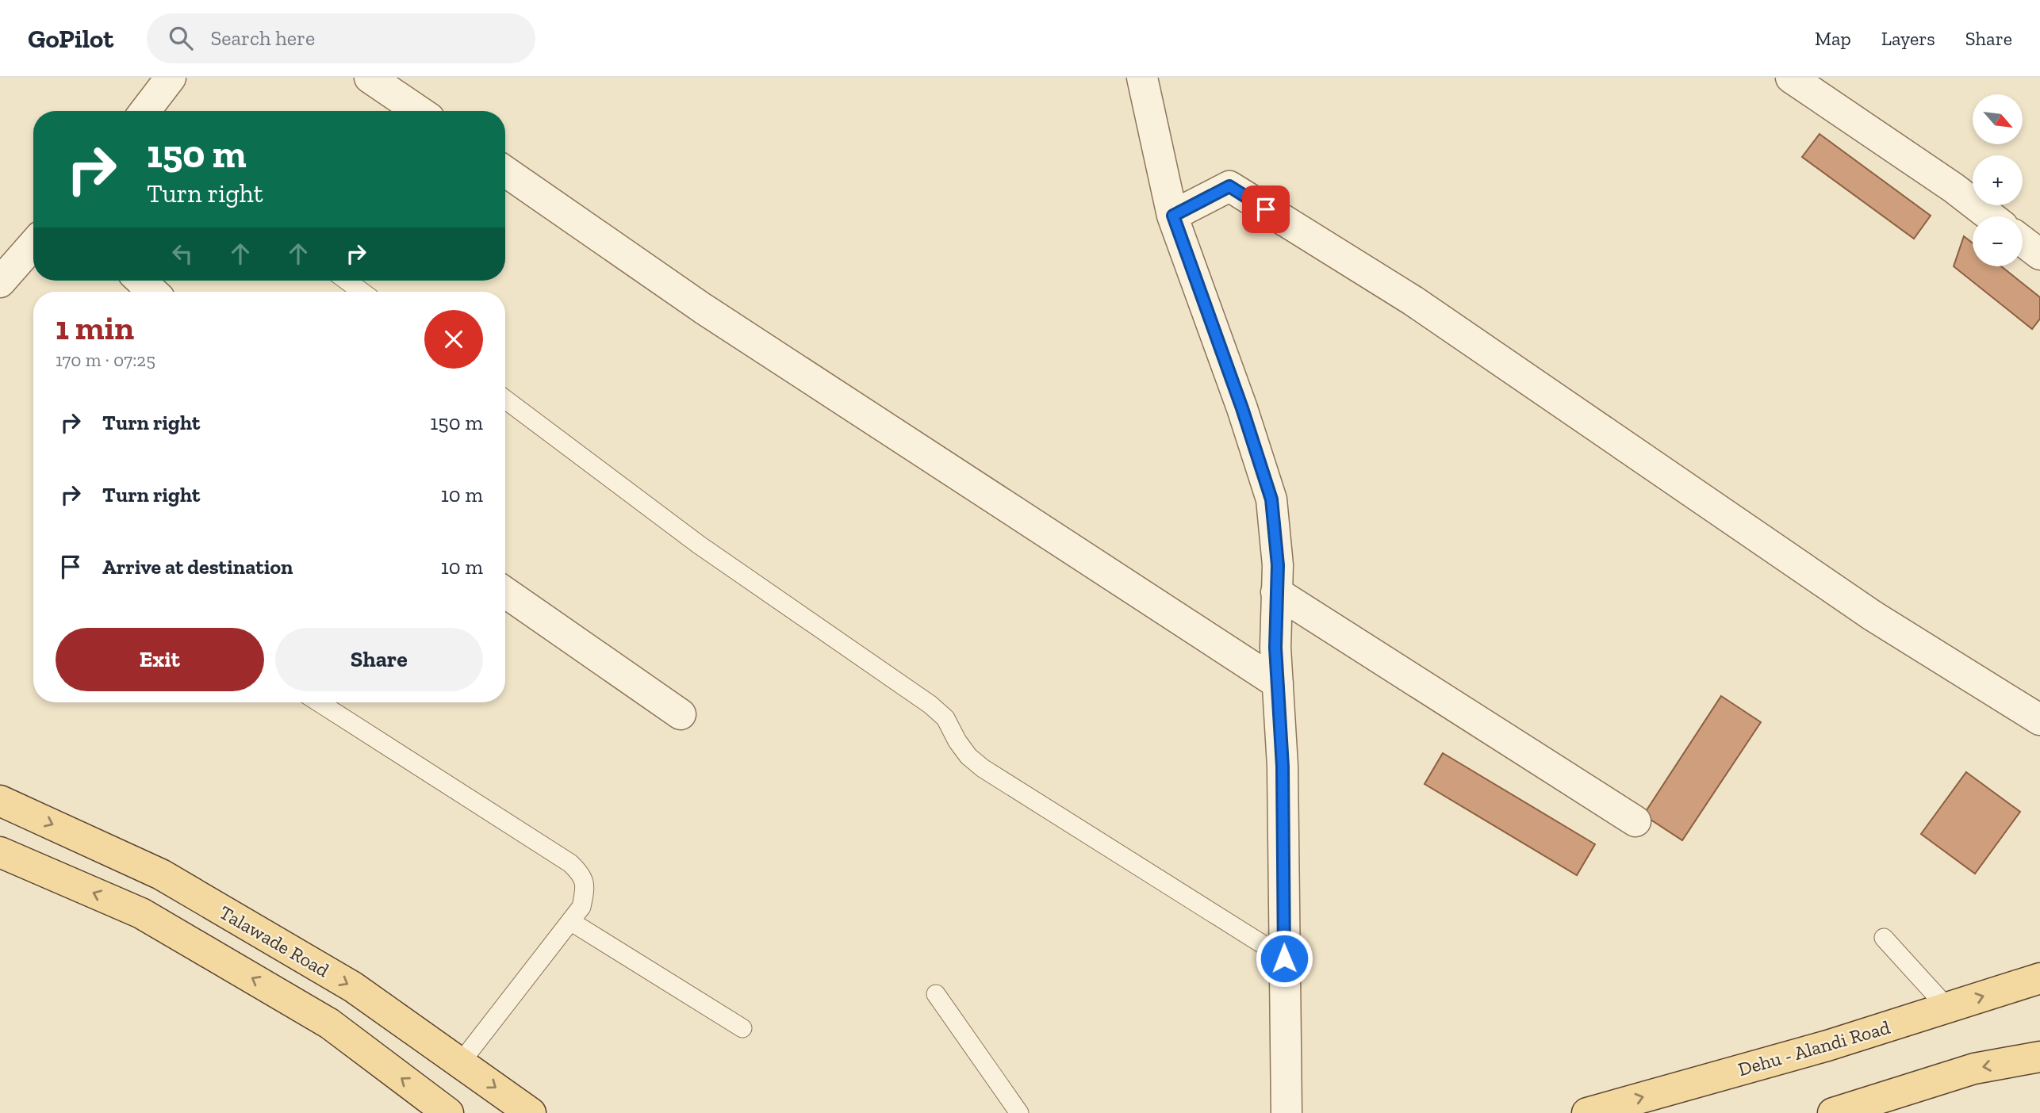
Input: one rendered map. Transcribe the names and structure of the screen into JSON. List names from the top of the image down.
{
  "streets": {
    "main road": ["Talawade Road", "Dehu - Alandi Road"]
  },
  "north": "bottom right",
  "page": {
    "header": "GoPilot",
    "search": "Search here",
    "nav": ["Map", "Layers", "Share"],
    "map_buttons": ["+", "−"],
    "turn": ["150 m", "Turn right"],
    "heading": ["1 min", "170 m · 07:25"],
    "list": [
      {
        "name": "Turn right",
        "value": "150 m"
      },
      {
        "name": "Turn right",
        "value": "10 m"
      },
      {
        "name": "Arrive at destination",
        "value": "10 m"
      }
    ],
    "buttons": ["Exit", "Share"]
  }
}
